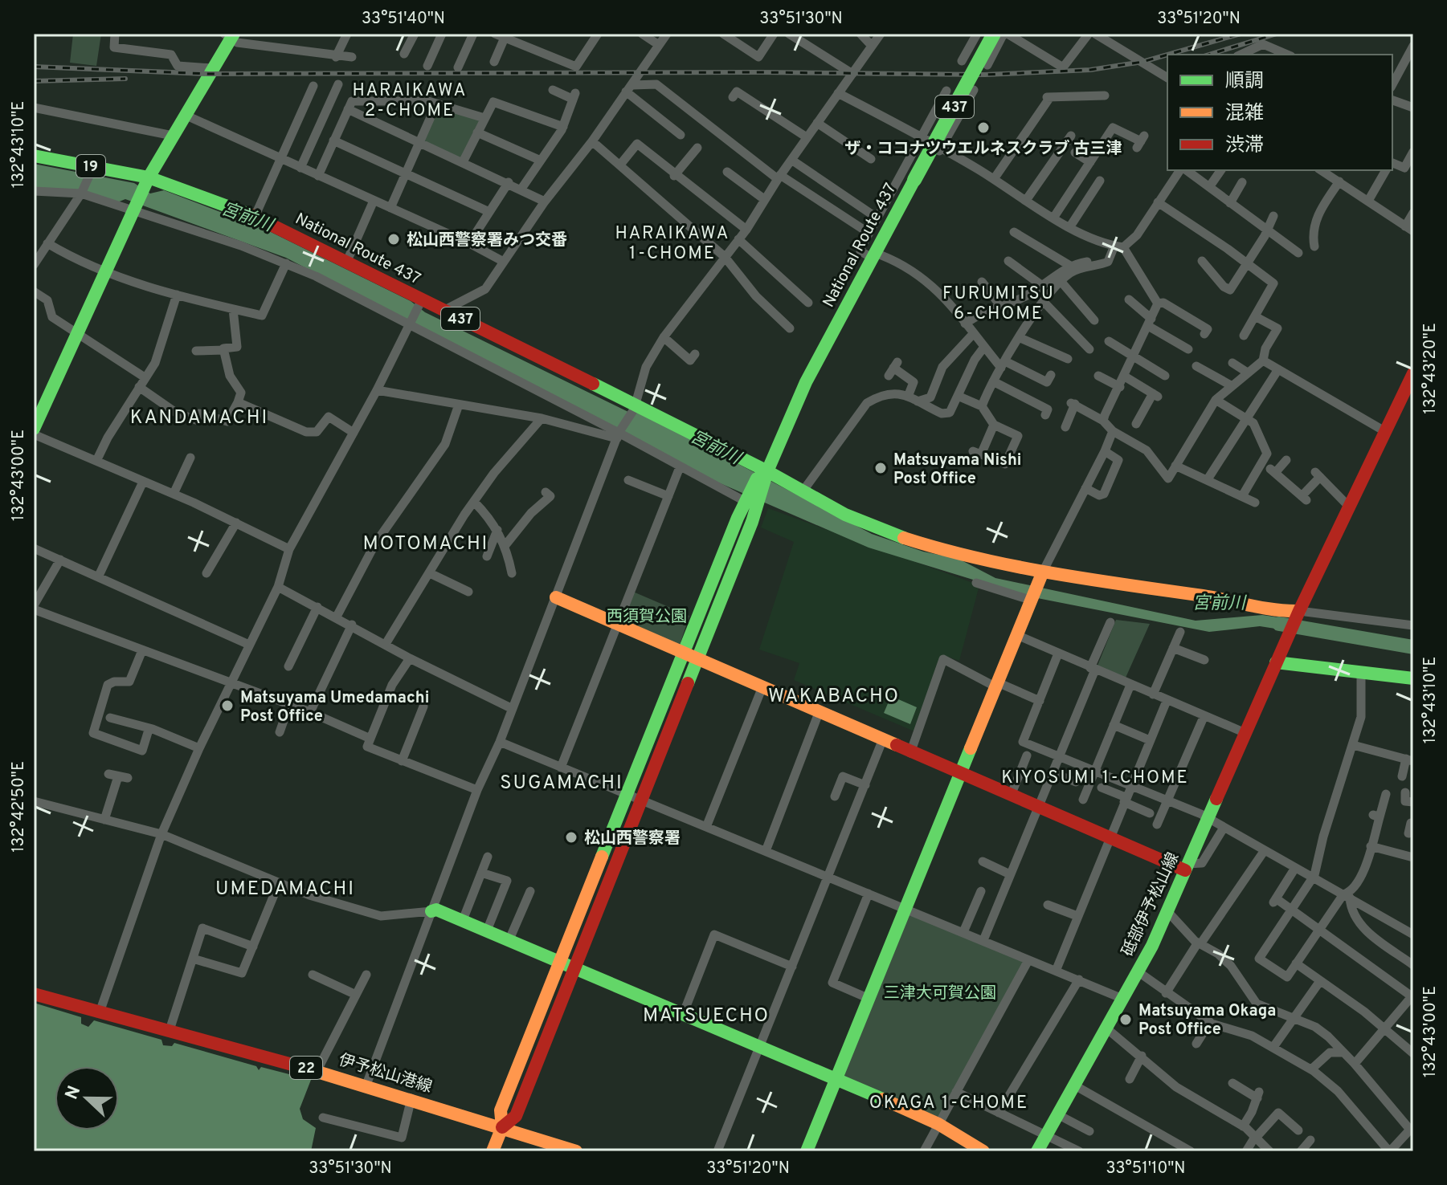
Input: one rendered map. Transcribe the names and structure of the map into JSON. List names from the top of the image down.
{
  "streets": {
    "main road": [
      "437",
      "19",
      "National Route 437",
      "砥部伊予松山線",
      "22",
      "伊予松山港線"
    ]
  },
  "crossings": [
    ["19", "National Route 437"]
  ],
  "districts": [
    "HARAIKAWA 2-CHOME",
    "HARAIKAWA 1-CHOME",
    "FURUMITSU 6-CHOME",
    "KANDAMACHI",
    "MOTOMACHI",
    "WAKABACHO",
    "KIYOSUMI 1-CHOME",
    "SUGAMACHI",
    "UMEDAMACHI",
    "MATSUECHO",
    "OKAGA 1-CHOME"
  ],
  "water": ["宮前川"],
  "parks": ["西須賀公園", "三津大可賀公園"],
  "places": [
    "ザ・ココナツウエルネスクラブ 古三津",
    "松山西警察署みつ交番",
    "Matsuyama Nishi Post Office",
    "Matsuyama Umedamachi Post Office",
    "松山西警察署",
    "Matsuyama Okaga Post Office"
  ],
  "legend": ["順調", "混雑", "渋滞"],
  "north": "left",
  "coordinates": [
    "33°51'40\"N",
    "33°51'30\"N",
    "33°51'20\"N",
    "132°43'10\"E",
    "132°43'20\"E",
    "132°43'00\"E",
    "132°42'50\"E",
    "33°51'10\"N"
  ]
}
